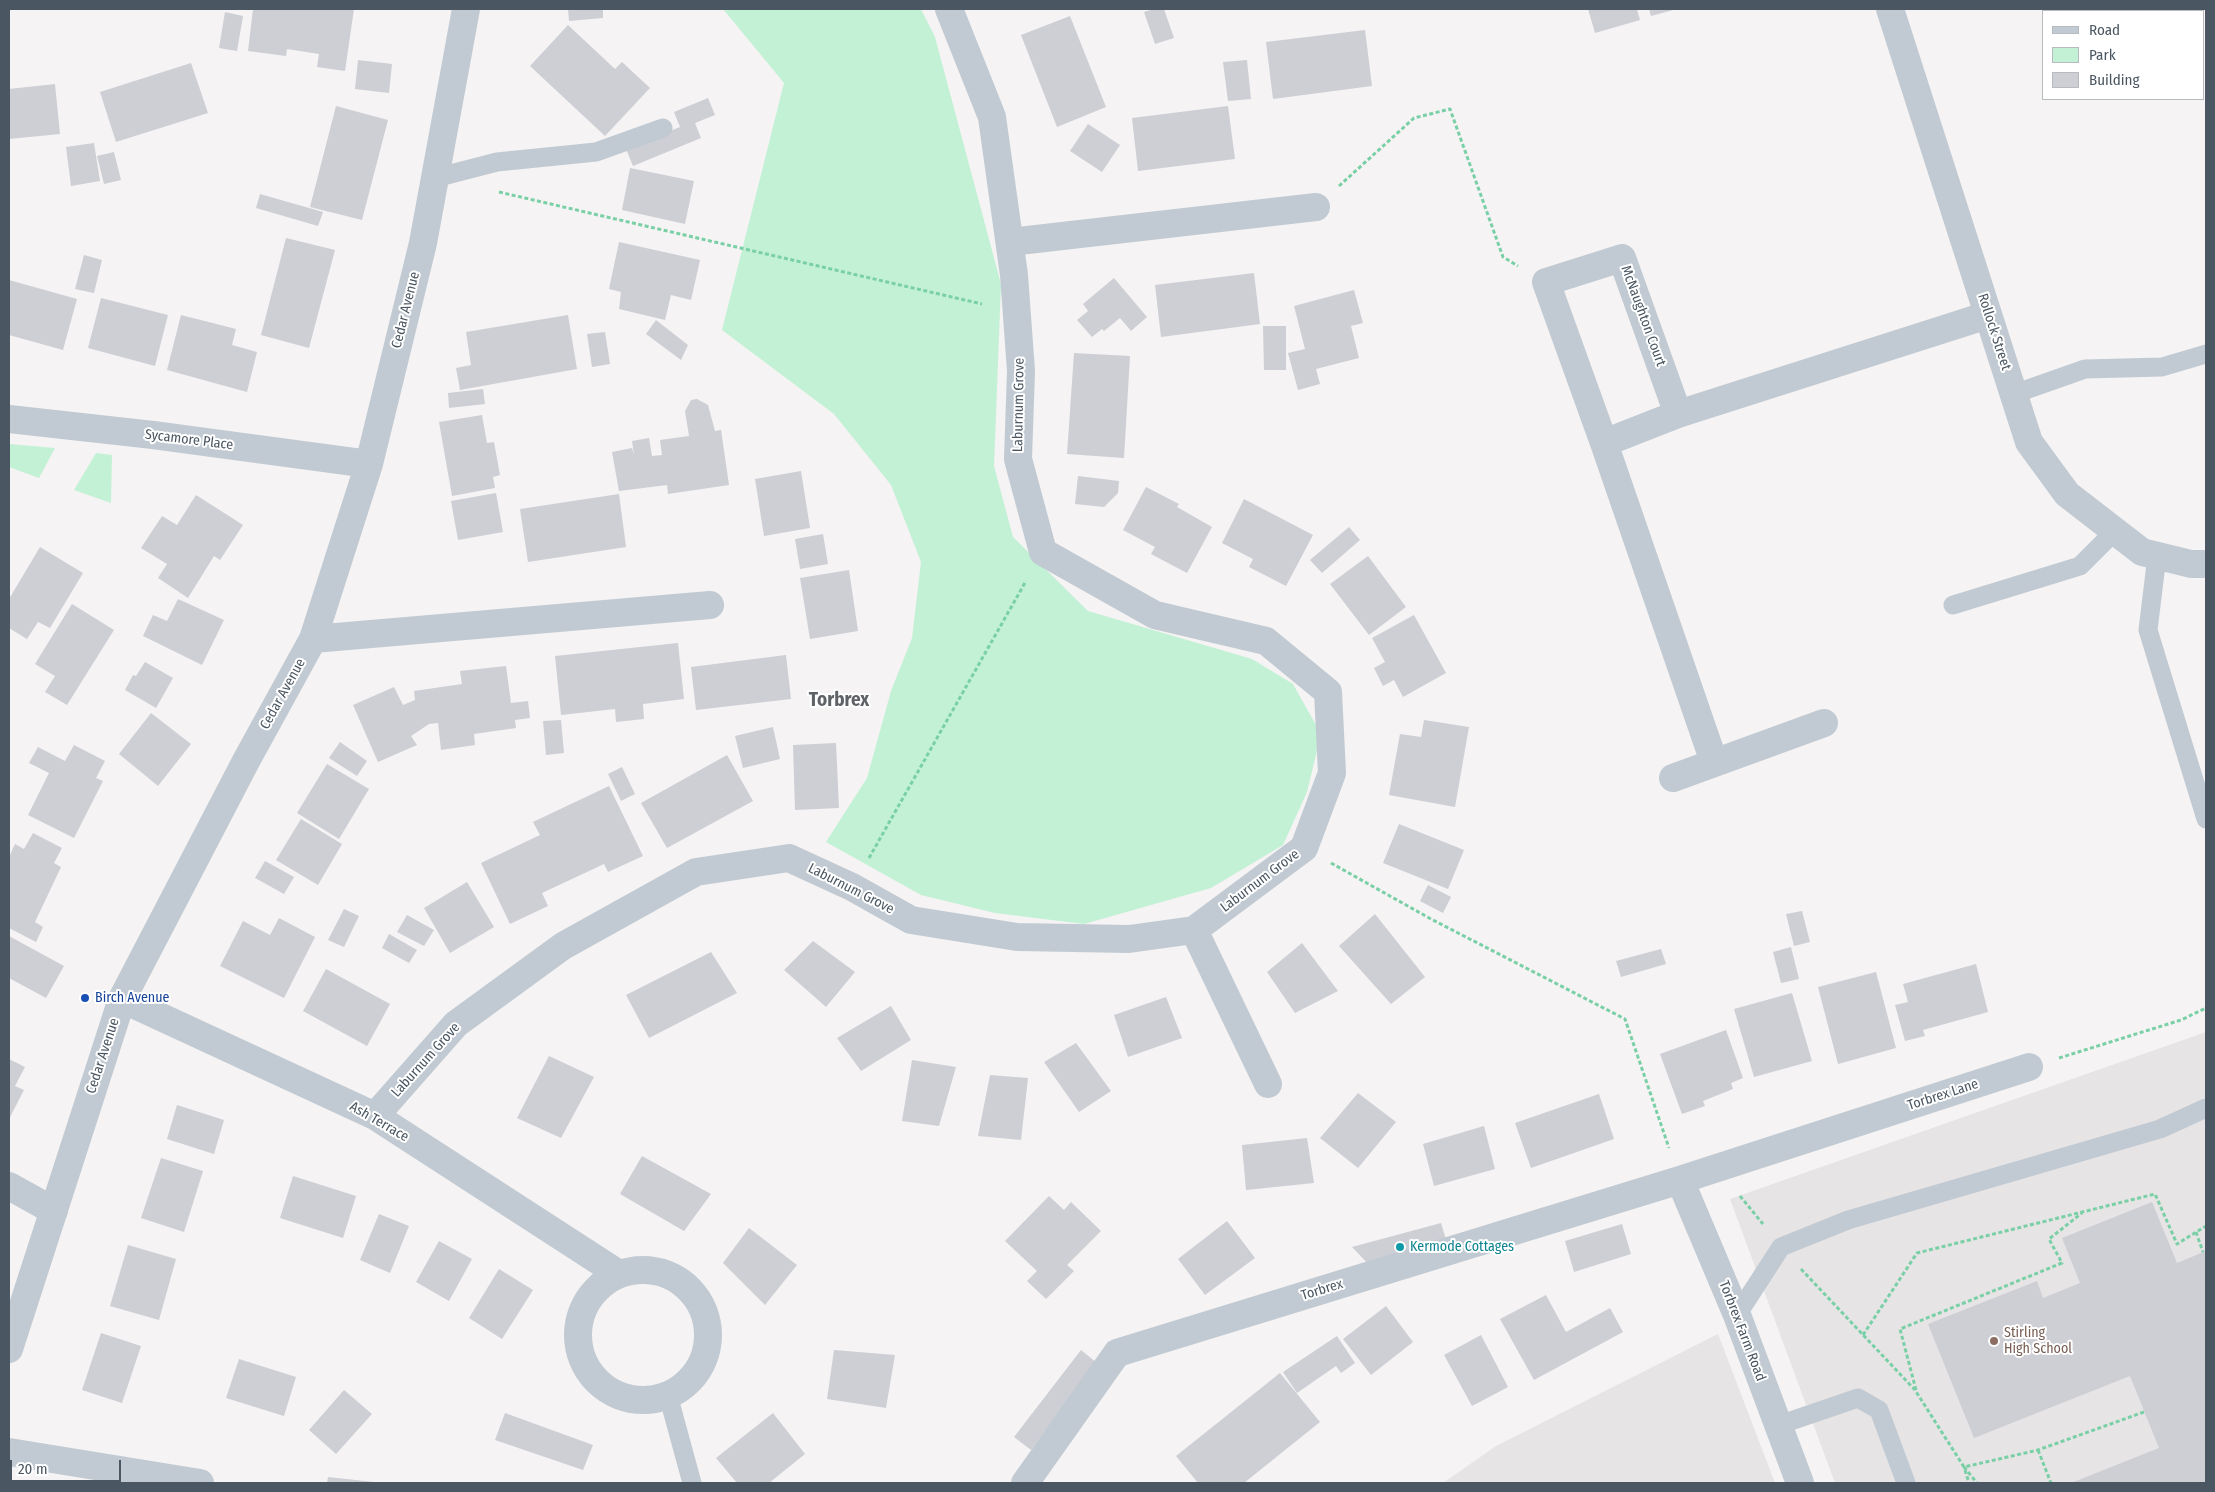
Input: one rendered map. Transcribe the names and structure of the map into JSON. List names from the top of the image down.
{
  "streets": {
    "street": [
      "Cedar Avenue",
      "McNaughton Court",
      "Rollock Street",
      "Laburnum Grove",
      "Sycamore Place",
      "Torbrex Lane",
      "Ash Terrace",
      "Torbrex",
      "Torbrex Farm Road"
    ]
  },
  "crossings": [
    ["Cedar Avenue", "Sycamore Place"],
    ["Cedar Avenue", "Ash Terrace"],
    ["Laburnum Grove", "Ash Terrace"],
    ["Torbrex Lane", "Torbrex"],
    ["Torbrex Lane", "Torbrex Farm Road"],
    ["Torbrex", "Torbrex Farm Road"]
  ],
  "districts": ["Torbrex"],
  "places": ["Birch Avenue", "Kermode Cottages", "Stirling High School"],
  "legend": ["Road", "Park", "Building"],
  "scale_bar": "20 m"
}
